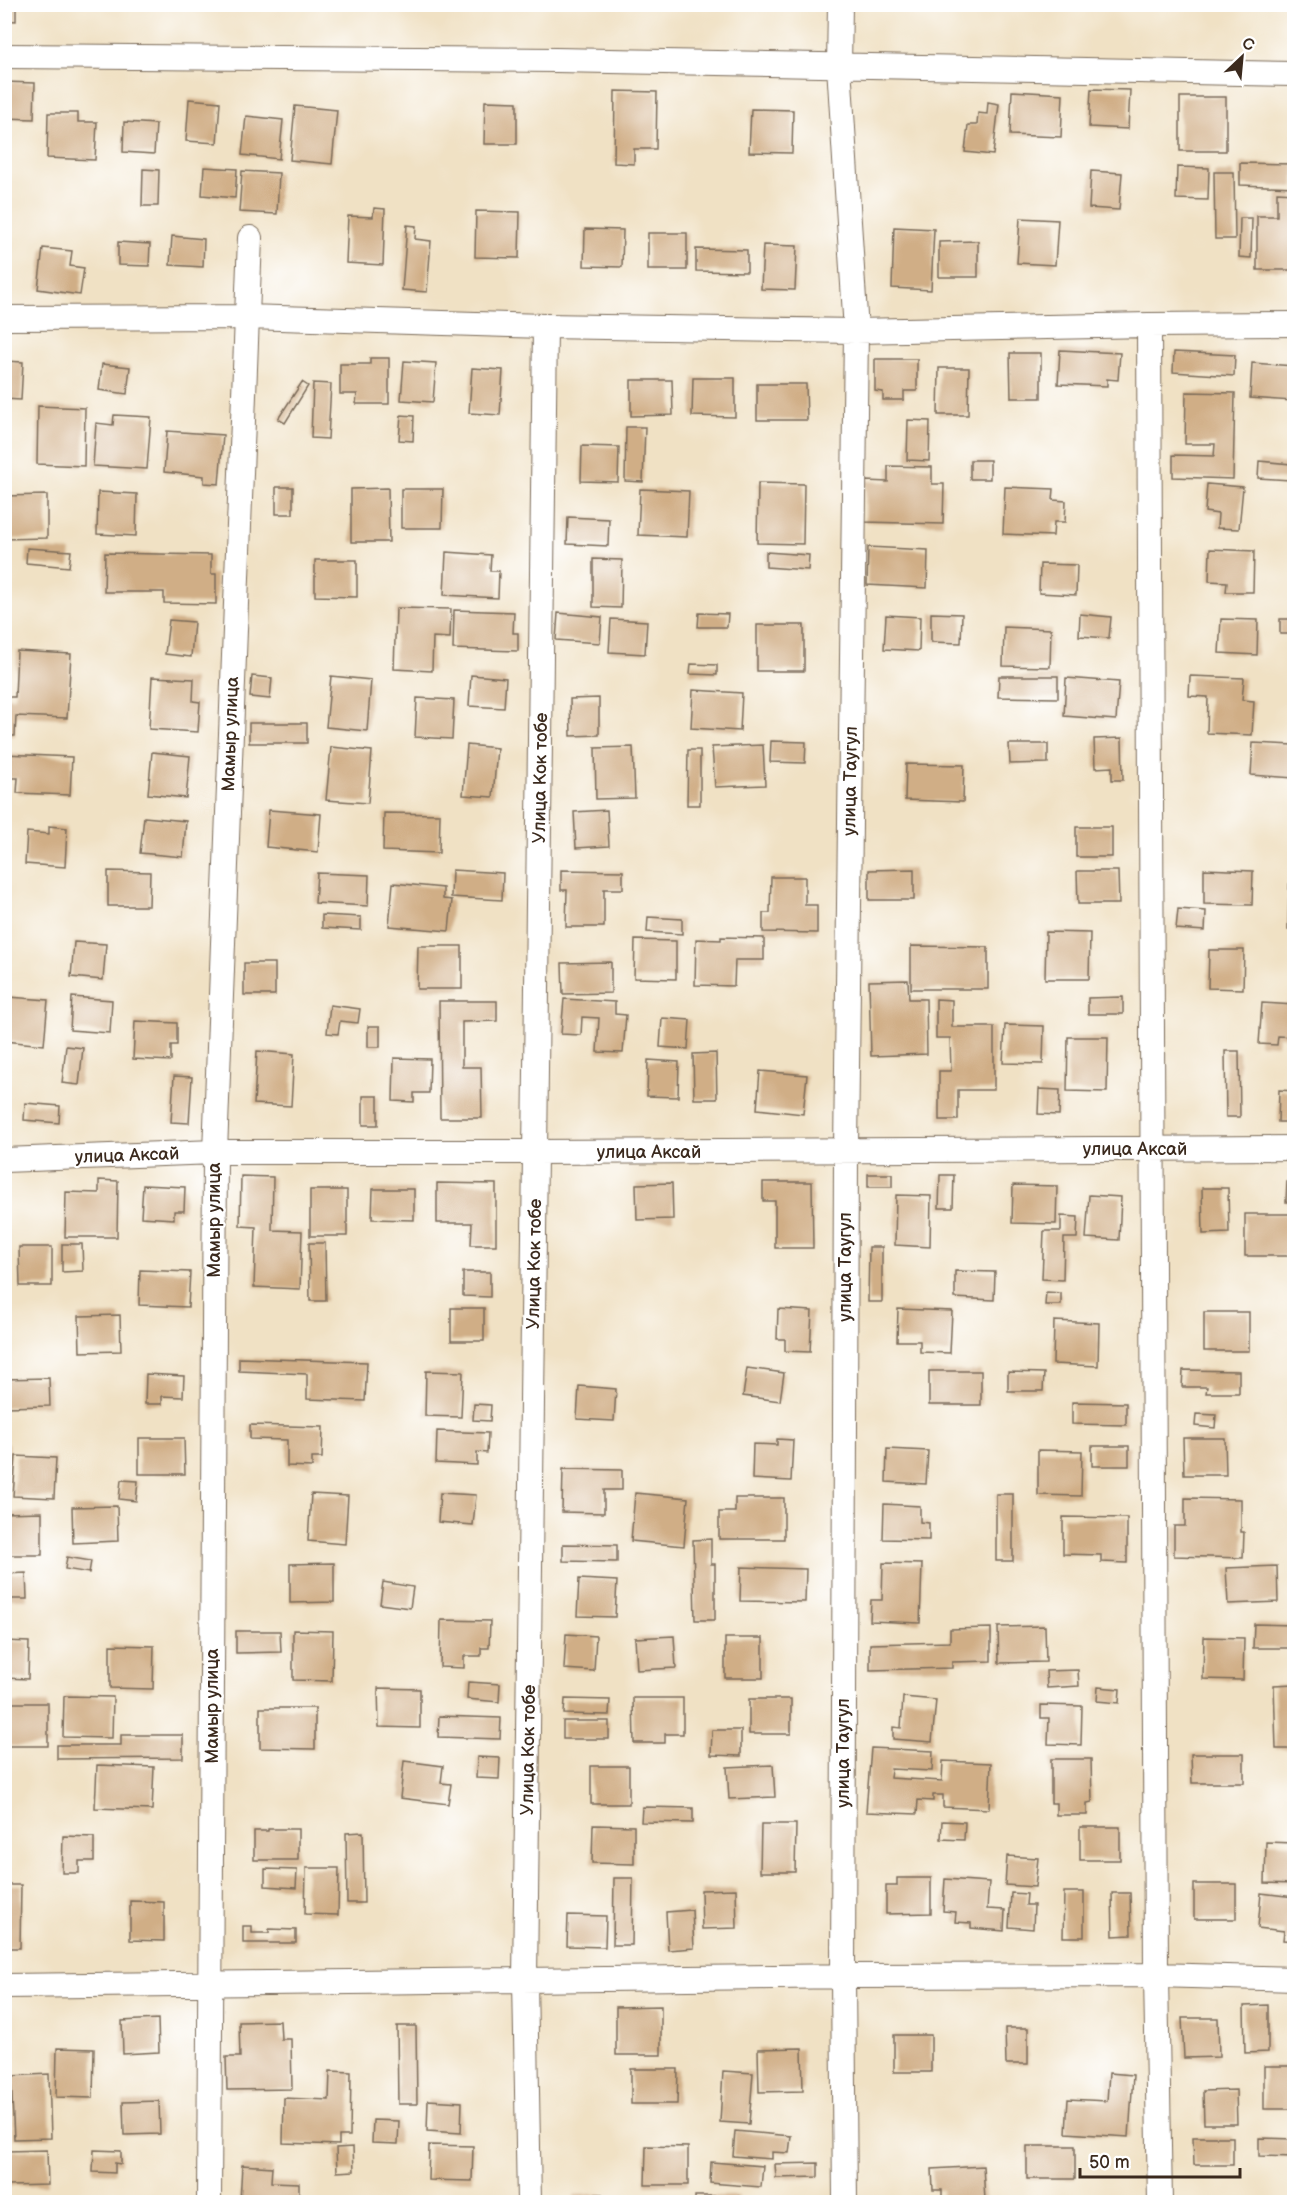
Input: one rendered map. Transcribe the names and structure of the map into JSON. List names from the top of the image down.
{
  "streets": {
    "street": [
      "Мамыр улица",
      "Улица Кок тобе",
      "улица Таугул",
      "улица Аксай"
    ]
  },
  "crossings": [
    ["Мамыр улица", "улица Аксай"],
    ["Улица Кок тобе", "улица Аксай"],
    ["улица Таугул", "улица Аксай"]
  ],
  "scale_bar": "50 m",
  "north": "top right"
}
